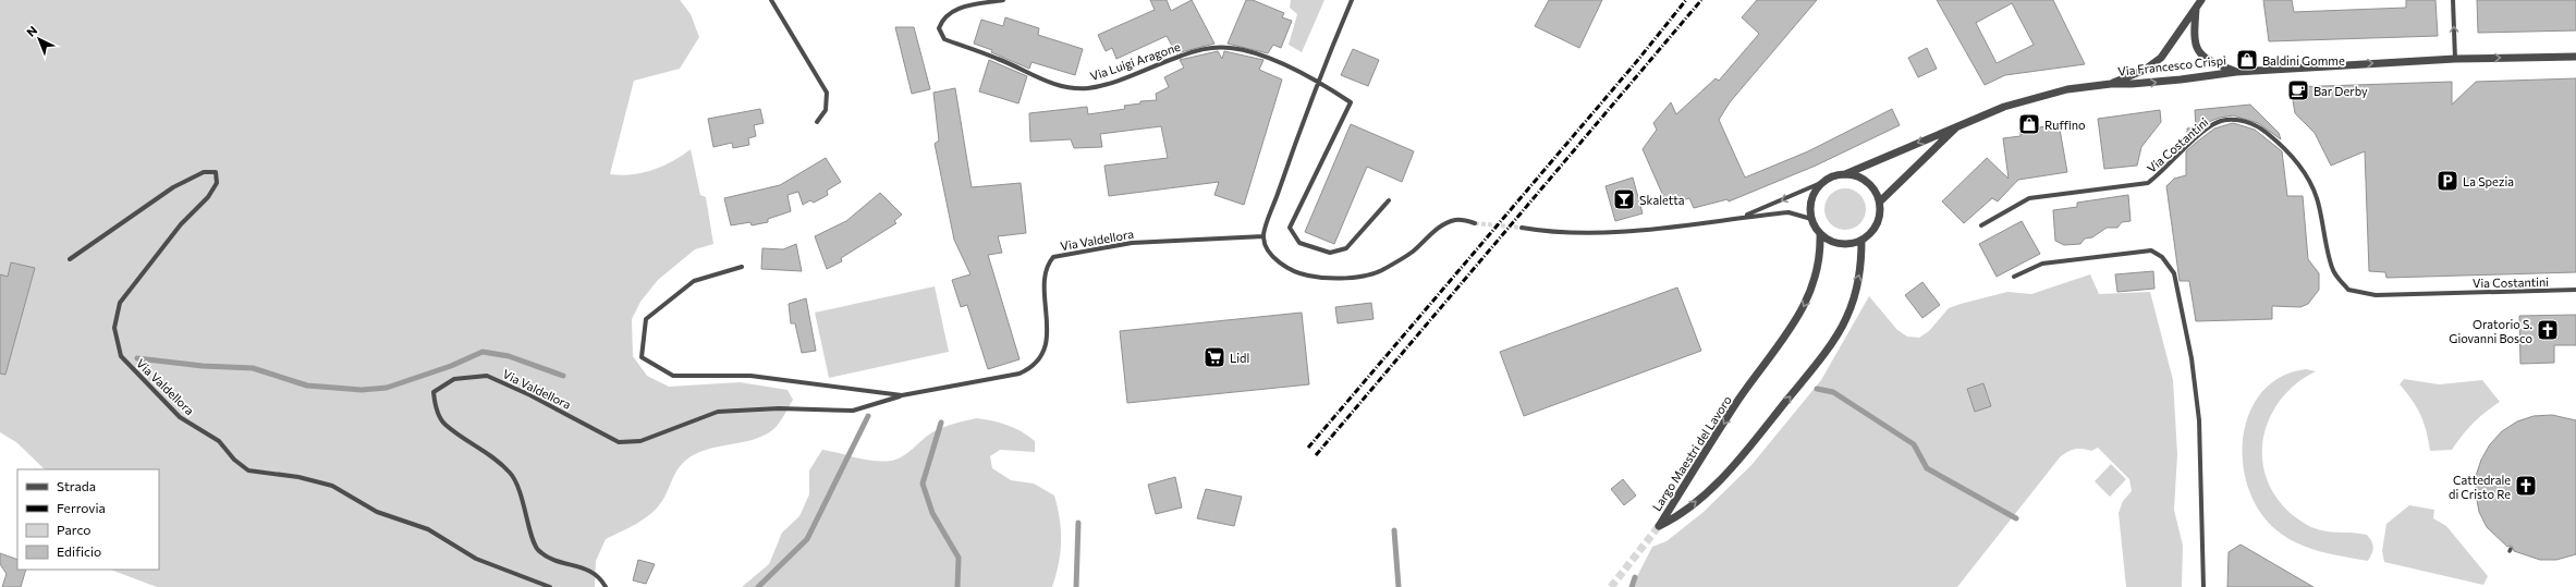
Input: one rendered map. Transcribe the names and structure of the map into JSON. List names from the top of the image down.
{
  "streets": {
    "street": [
      "Via Luigi Aragone",
      "Via Francesco Crispi",
      "Via Costantini",
      "Via Valdellora",
      "Largo Maestri del Lavoro"
    ]
  },
  "crossings": [
    ["Via Francesco Crispi", "Largo Maestri del Lavoro"]
  ],
  "places": {
    "shop": ["Baldini Gomme", "Ruffino"],
    "cafe": ["Bar Derby"],
    "parking": ["La Spezia"],
    "bar": ["Skaletta"],
    "church": ["Oratorio S. Giovanni Bosco", "Cattedrale di Cristo Re"],
    "supermarket": ["Lidl"]
  },
  "legend": [
    "Strada",
    "Ferrovia",
    "Parco",
    "Edificio"
  ],
  "north": "top left"
}
